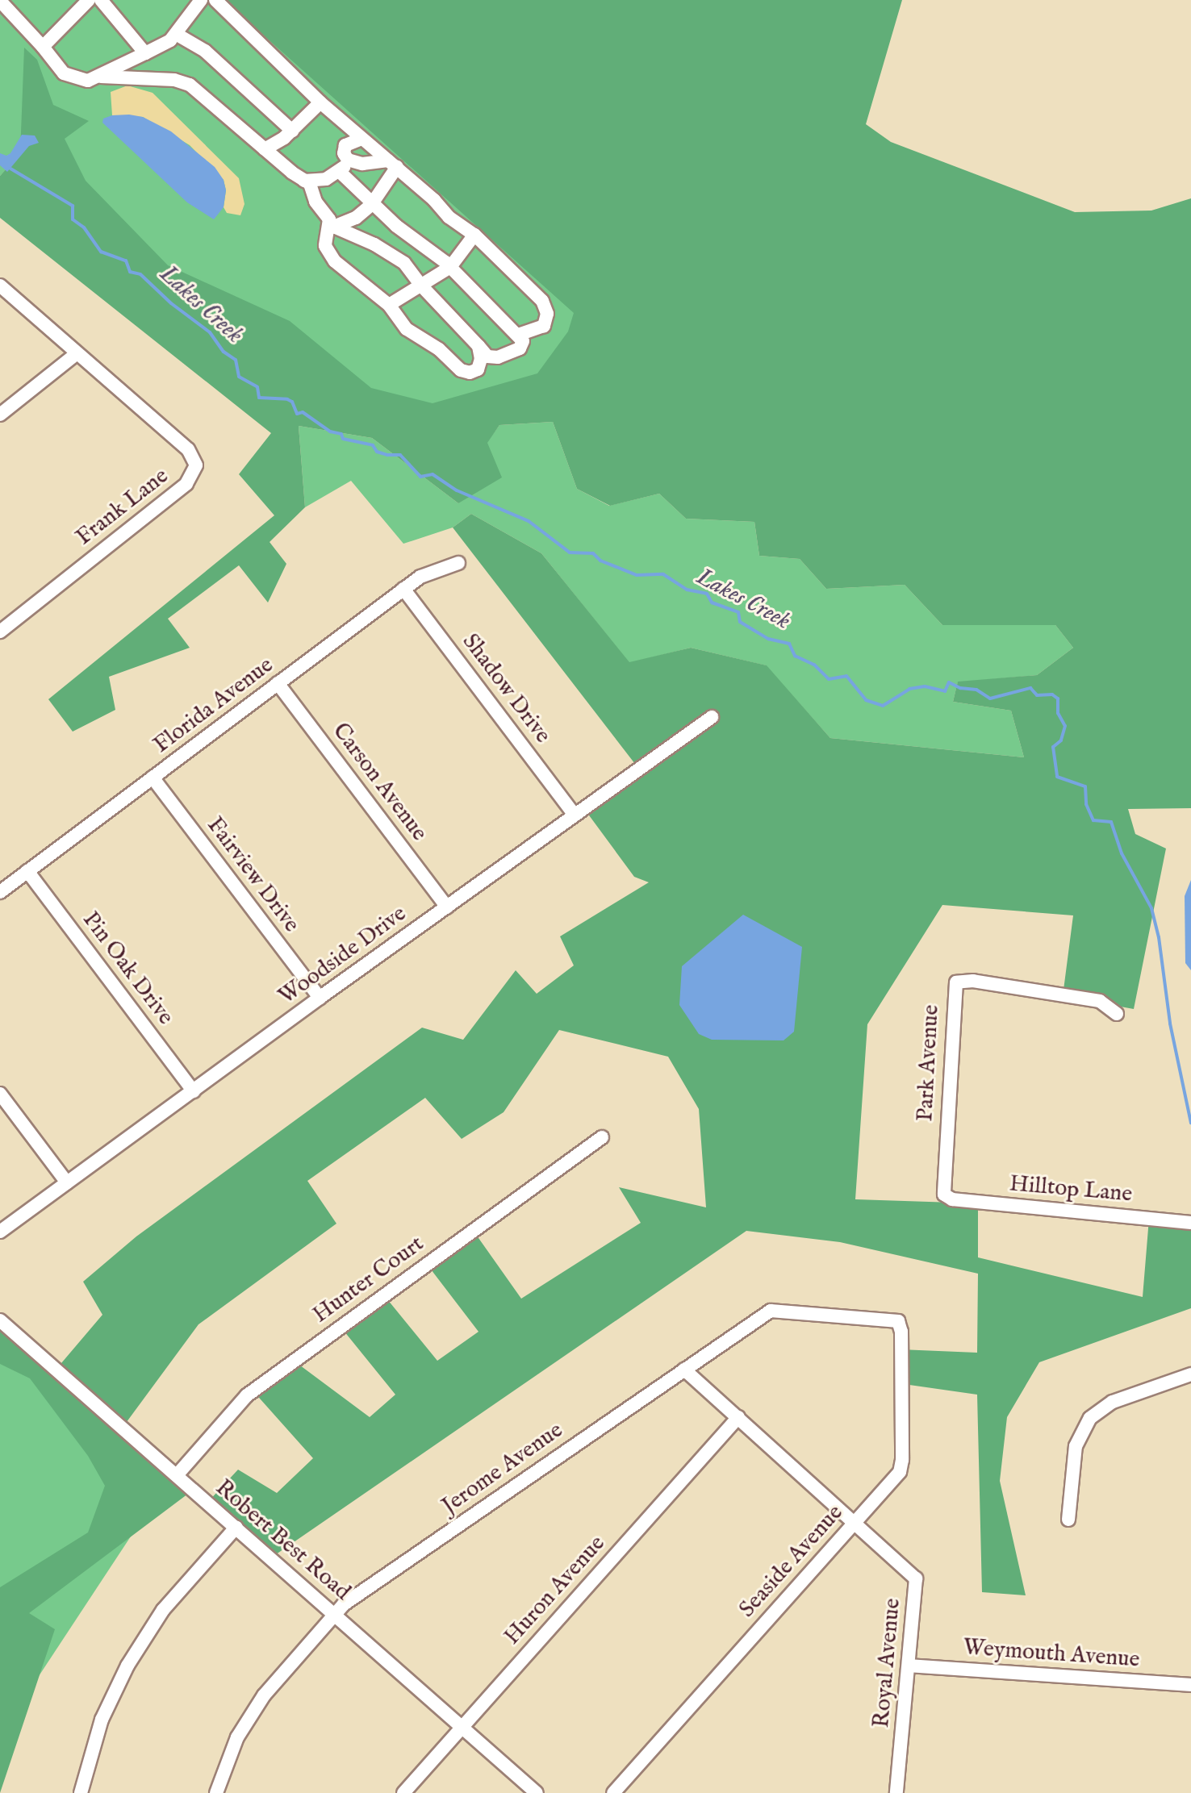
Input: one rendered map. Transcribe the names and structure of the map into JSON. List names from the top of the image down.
{
  "streets": {
    "street": [
      "Frank Lane",
      "Shadow Drive",
      "Florida Avenue",
      "Carson Avenue",
      "Fairview Drive",
      "Woodside Drive",
      "Pin Oak Drive",
      "Park Avenue",
      "Hilltop Lane",
      "Hunter Court",
      "Jerome Avenue",
      "Robert Best Road",
      "Seaside Avenue",
      "Huron Avenue",
      "Weymouth Avenue",
      "Royal Avenue"
    ]
  },
  "crossings": [
    ["Shadow Drive", "Florida Avenue"],
    ["Shadow Drive", "Woodside Drive"],
    ["Florida Avenue", "Carson Avenue"],
    ["Florida Avenue", "Fairview Drive"],
    ["Florida Avenue", "Pin Oak Drive"],
    ["Carson Avenue", "Woodside Drive"],
    ["Fairview Drive", "Woodside Drive"],
    ["Woodside Drive", "Pin Oak Drive"],
    ["Park Avenue", "Hilltop Lane"],
    ["Hunter Court", "Robert Best Road"],
    ["Jerome Avenue", "Robert Best Road"],
    ["Jerome Avenue", "Seaside Avenue"],
    ["Jerome Avenue", "Royal Avenue"],
    ["Robert Best Road", "Huron Avenue"],
    ["Seaside Avenue", "Royal Avenue"],
    ["Huron Avenue", "Royal Avenue"],
    ["Weymouth Avenue", "Royal Avenue"]
  ],
  "water": ["Lakes Creek"]
}
